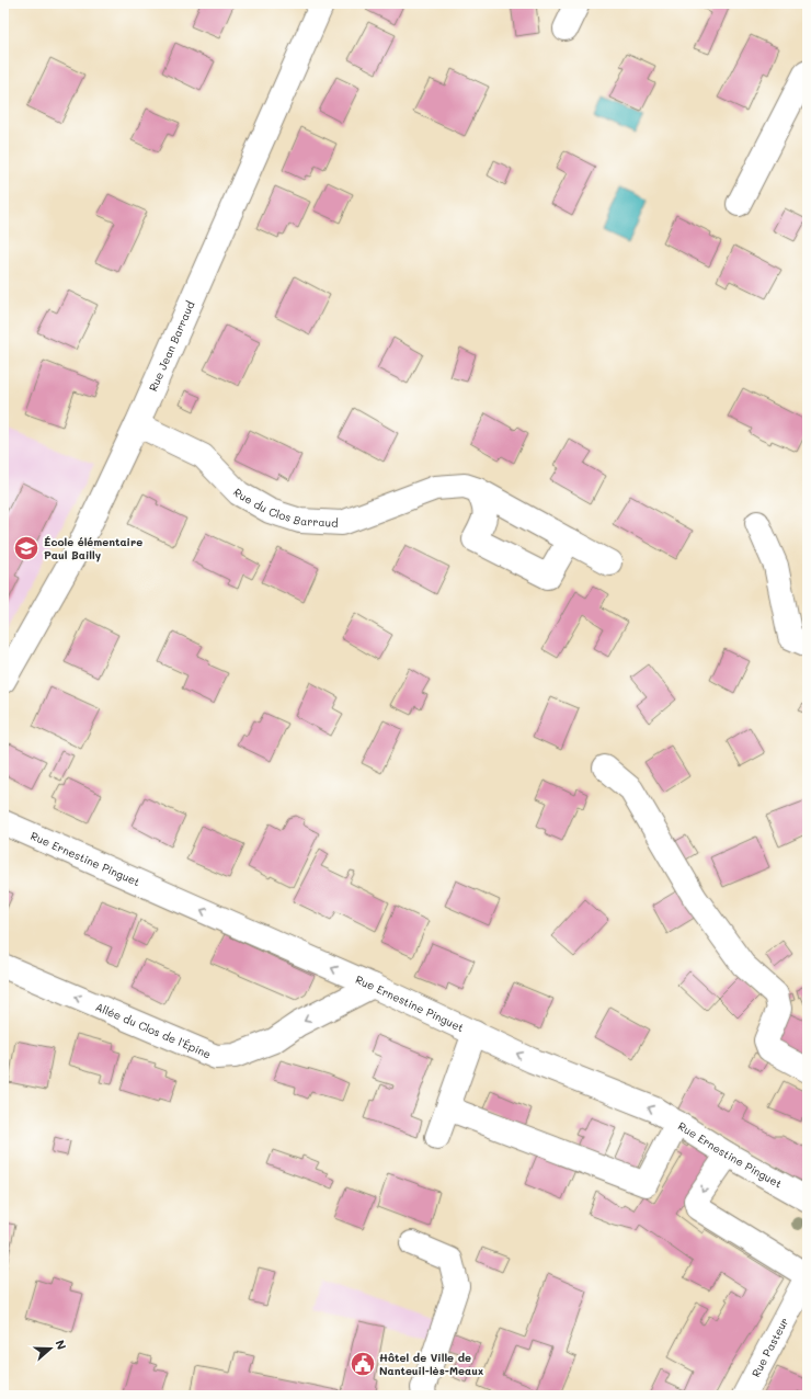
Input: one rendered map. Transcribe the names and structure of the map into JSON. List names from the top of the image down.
{
  "streets": {
    "street": [
      "Rue Jean Barraud",
      "Rue du Clos Barraud",
      "Rue Ernestine Pinguet",
      "Allée du Clos de l'Épine",
      "Rue Pasteur"
    ]
  },
  "crossings": [
    ["Rue Jean Barraud", "Rue du Clos Barraud"],
    ["Rue Ernestine Pinguet", "Allée du Clos de l'Épine"]
  ],
  "one_way": ["Rue Ernestine Pinguet", "Allée du Clos de l'Épine"],
  "places": {
    "school or university": ["École élémentaire Paul Bailly"],
    "public building": ["Hôtel de Ville de Nanteuil-lès-Meaux"]
  },
  "north": "right"
}
